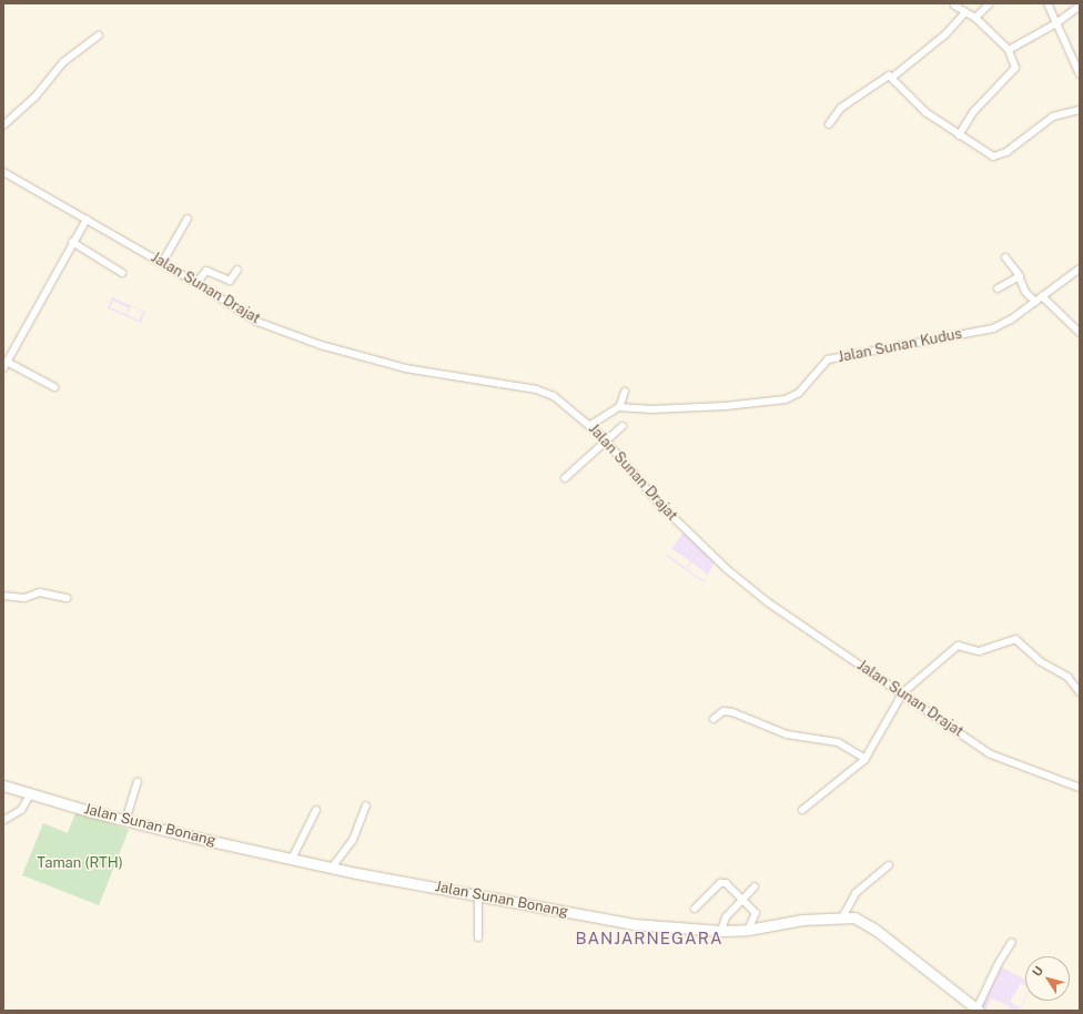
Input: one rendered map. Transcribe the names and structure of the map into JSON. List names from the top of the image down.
{
  "streets": {
    "street": ["Jalan Sunan Drajat", "Jalan Sunan Kudus", "Jalan Sunan Bonang"]
  },
  "districts": ["BANJARNEGARA"],
  "parks": ["Taman (RTH)"],
  "north": "top left"
}
